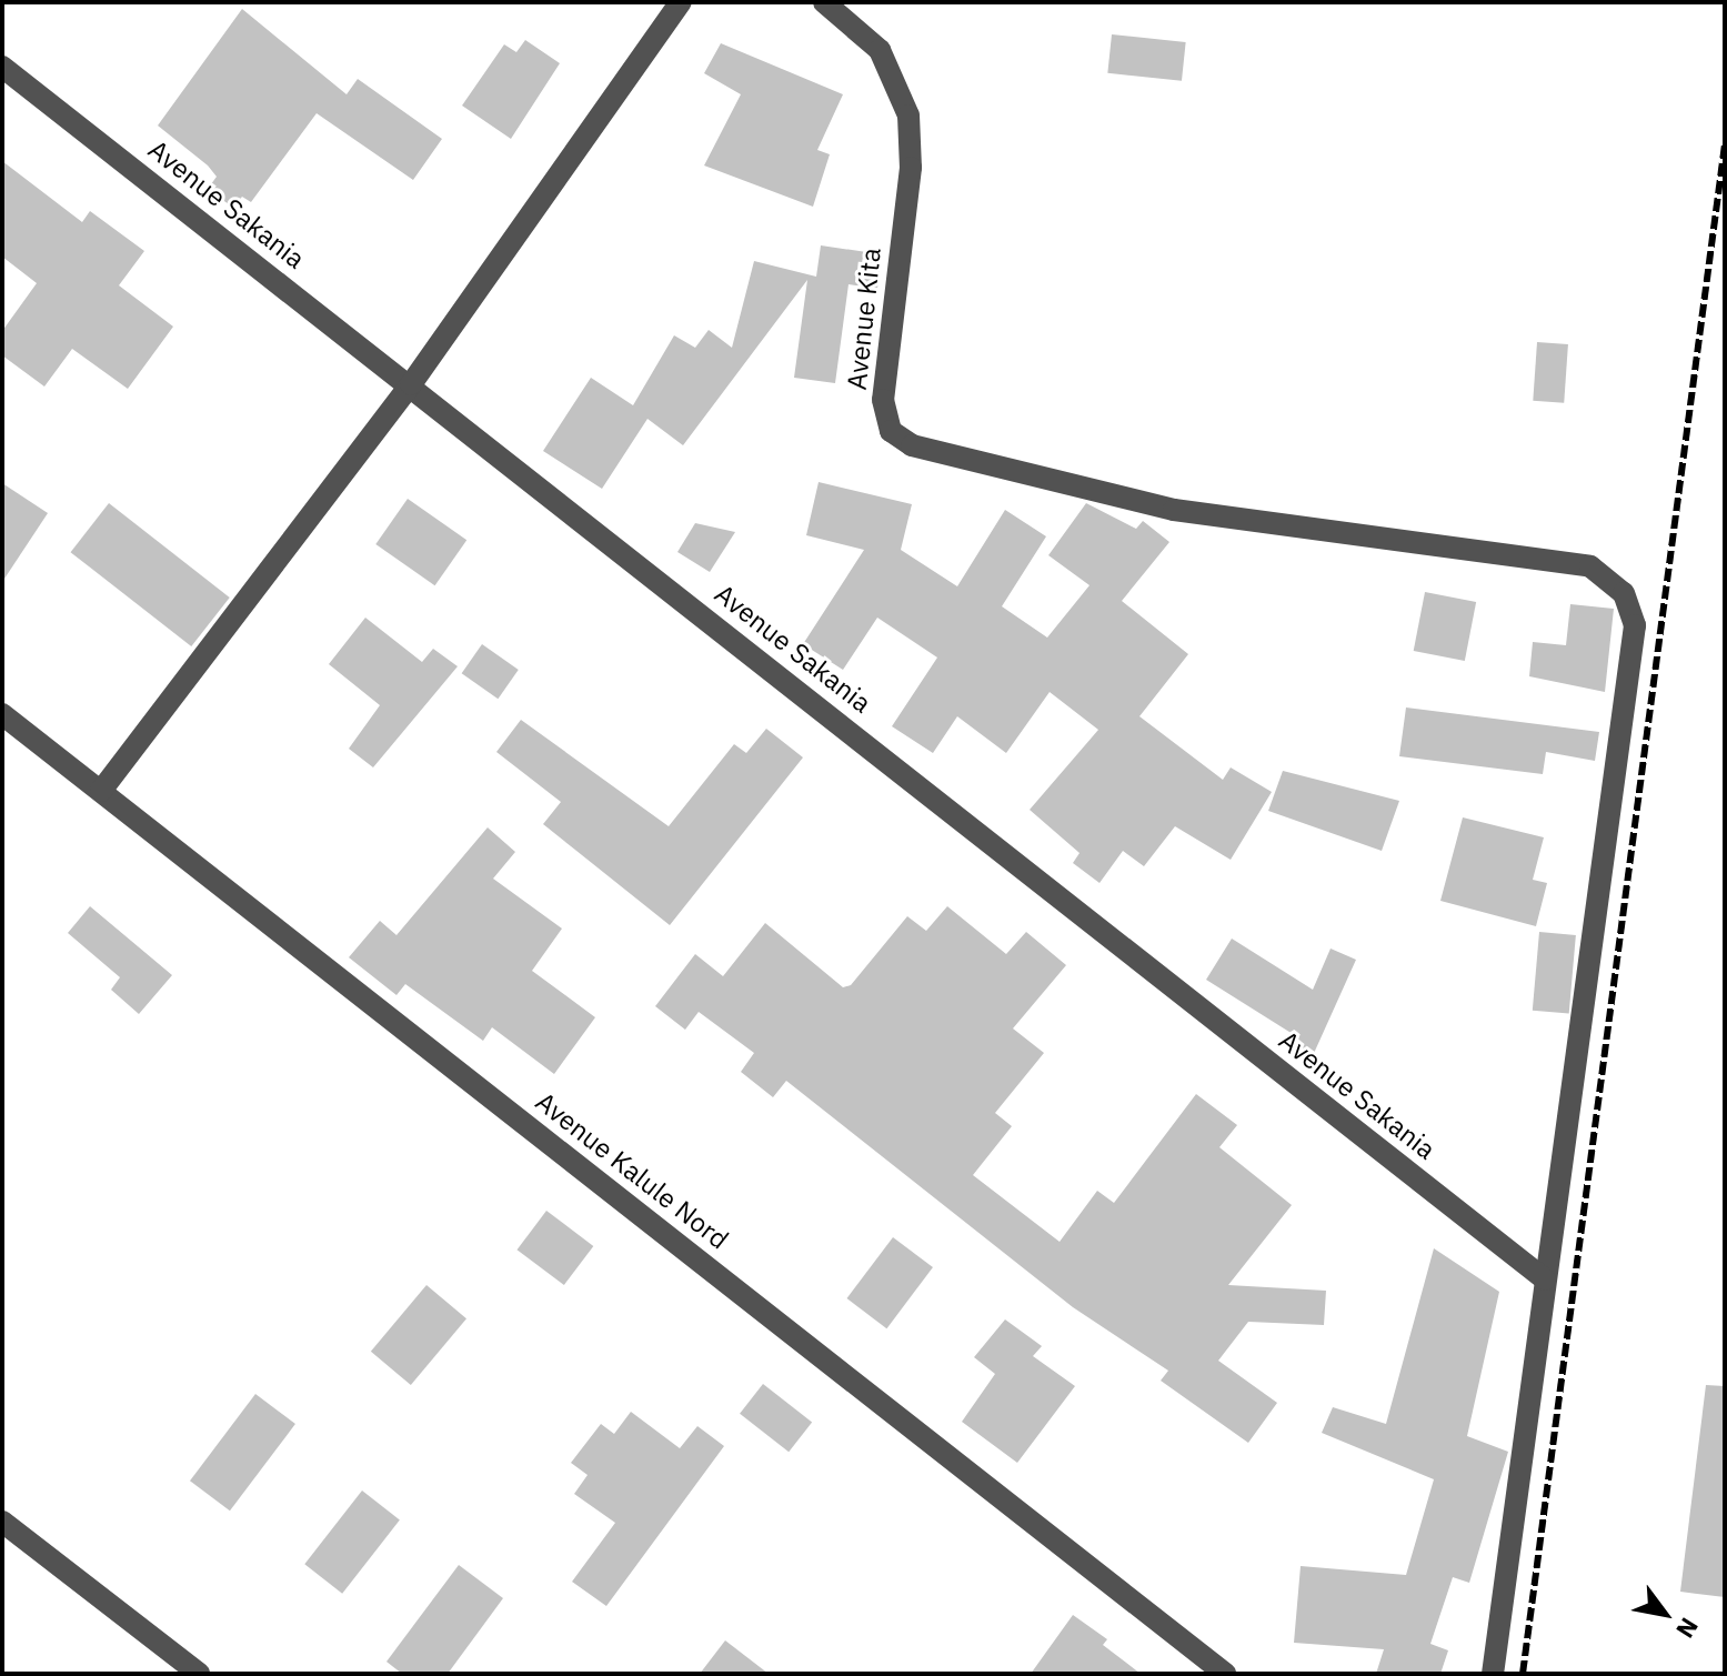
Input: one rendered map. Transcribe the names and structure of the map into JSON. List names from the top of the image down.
{
  "streets": {
    "street": ["Avenue Sakania", "Avenue Kita", "Avenue Kalule Nord"]
  },
  "crossings": [
    ["Avenue Sakania", "Avenue Kita"]
  ],
  "north": "bottom right"
}
